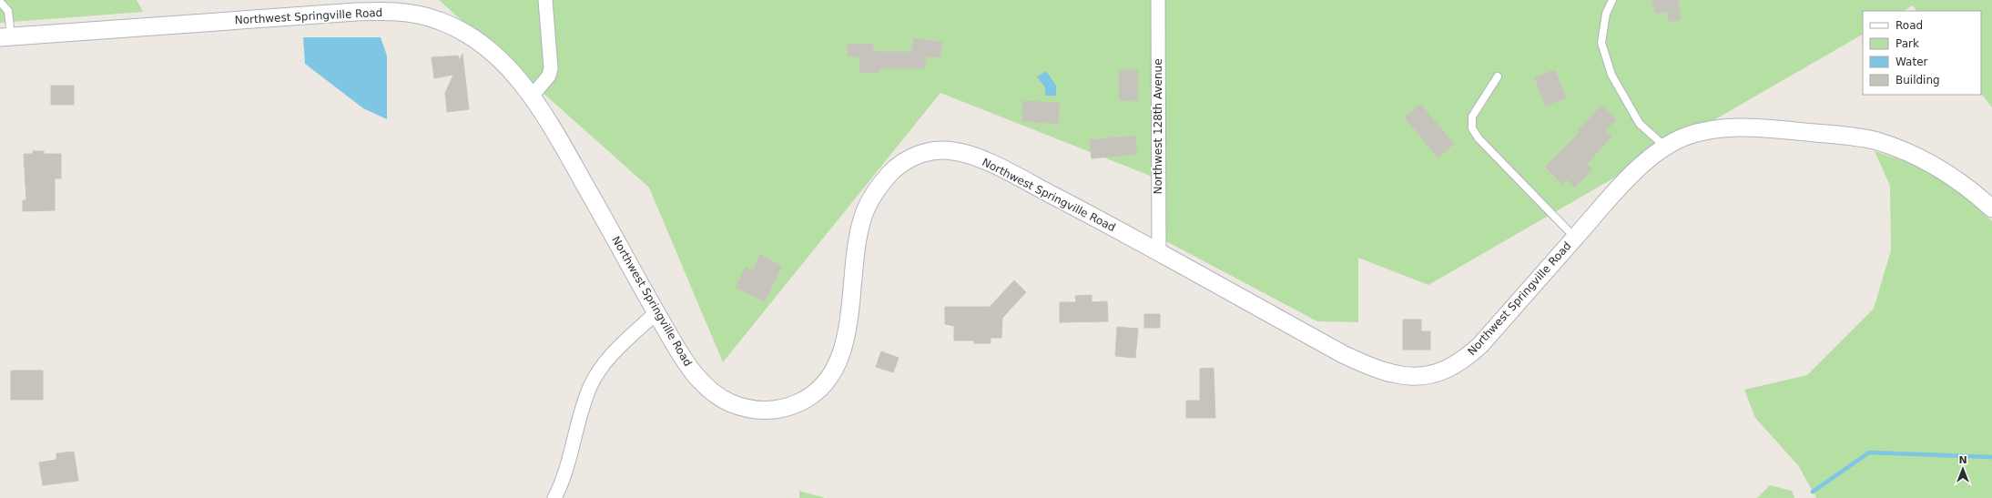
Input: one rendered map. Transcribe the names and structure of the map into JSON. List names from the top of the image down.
{
  "streets": {
    "street": ["Northwest Springville Road", "Northwest 128th Avenue"]
  },
  "crossings": [
    ["Northwest Springville Road", "Northwest 128th Avenue"]
  ],
  "legend": [
    "Road",
    "Park",
    "Water",
    "Building"
  ],
  "north": "top"
}
